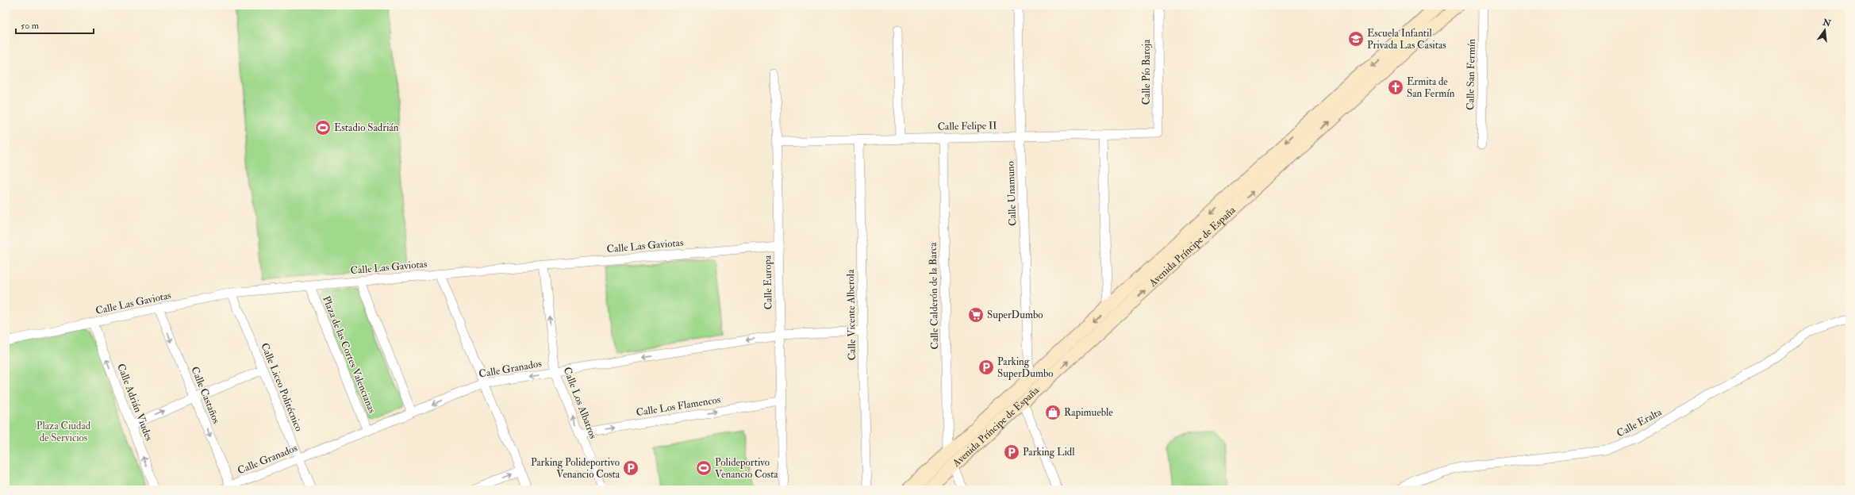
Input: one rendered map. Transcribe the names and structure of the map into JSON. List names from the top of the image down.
{
  "streets": {
    "main road": ["Avenida Príncipe de España"],
    "street": [
      "Calle Pío Baroja",
      "Calle San Fermín",
      "Calle Felipe II",
      "Calle Unamuno",
      "Calle Las Gaviotas",
      "Calle Europa",
      "Calle Calderón de la Barca",
      "Calle Vicente Alberola",
      "Plaza de las Cortes Valencianas",
      "Calle Granados",
      "Calle Liceo Politécnico",
      "Calle Castaños",
      "Calle Adrián Viudes",
      "Calle Los Albatros",
      "Calle Los Flamencos",
      "Calle Eralta"
    ]
  },
  "crossings": [
    ["Calle Pío Baroja", "Calle Felipe II"],
    ["Calle Felipe II", "Calle Unamuno"],
    ["Calle Felipe II", "Calle Europa"],
    ["Calle Felipe II", "Calle Calderón de la Barca"],
    ["Calle Felipe II", "Calle Vicente Alberola"],
    ["Calle Unamuno", "Avenida Príncipe de España"],
    ["Calle Las Gaviotas", "Calle Europa"],
    ["Calle Las Gaviotas", "Plaza de las Cortes Valencianas"],
    ["Calle Las Gaviotas", "Calle Liceo Politécnico"],
    ["Calle Las Gaviotas", "Calle Castaños"],
    ["Calle Las Gaviotas", "Calle Adrián Viudes"],
    ["Calle Las Gaviotas", "Calle Los Albatros"],
    ["Avenida Príncipe de España", "Calle Calderón de la Barca"],
    ["Calle Europa", "Calle Granados"],
    ["Calle Europa", "Calle Los Flamencos"],
    ["Calle Vicente Alberola", "Calle Granados"],
    ["Plaza de las Cortes Valencianas", "Calle Granados"],
    ["Calle Granados", "Calle Liceo Politécnico"],
    ["Calle Granados", "Calle Castaños"],
    ["Calle Granados", "Calle Los Albatros"],
    ["Calle Los Albatros", "Calle Los Flamencos"]
  ],
  "one_way": [
    "Calle Granados",
    "Calle Castaños",
    "Calle Adrián Viudes",
    "Calle Los Flamencos"
  ],
  "parks": ["Plaza Ciudad de Servicios"],
  "places": {
    "school or university": ["Escuela Infantil Privada Las Casitas"],
    "church": ["Ermita de San Fermín"],
    "sports": ["Estadio Sadrián", "Polideportivo Venancio Costa"],
    "supermarket": ["SuperDumbo"],
    "parking": ["Parking SuperDumbo", "Parking Lidl", "Parking Polideportivo Venancio Costa"],
    "shop": ["Rapimueble"]
  },
  "scale_bar": "50 m",
  "north": "top"
}
